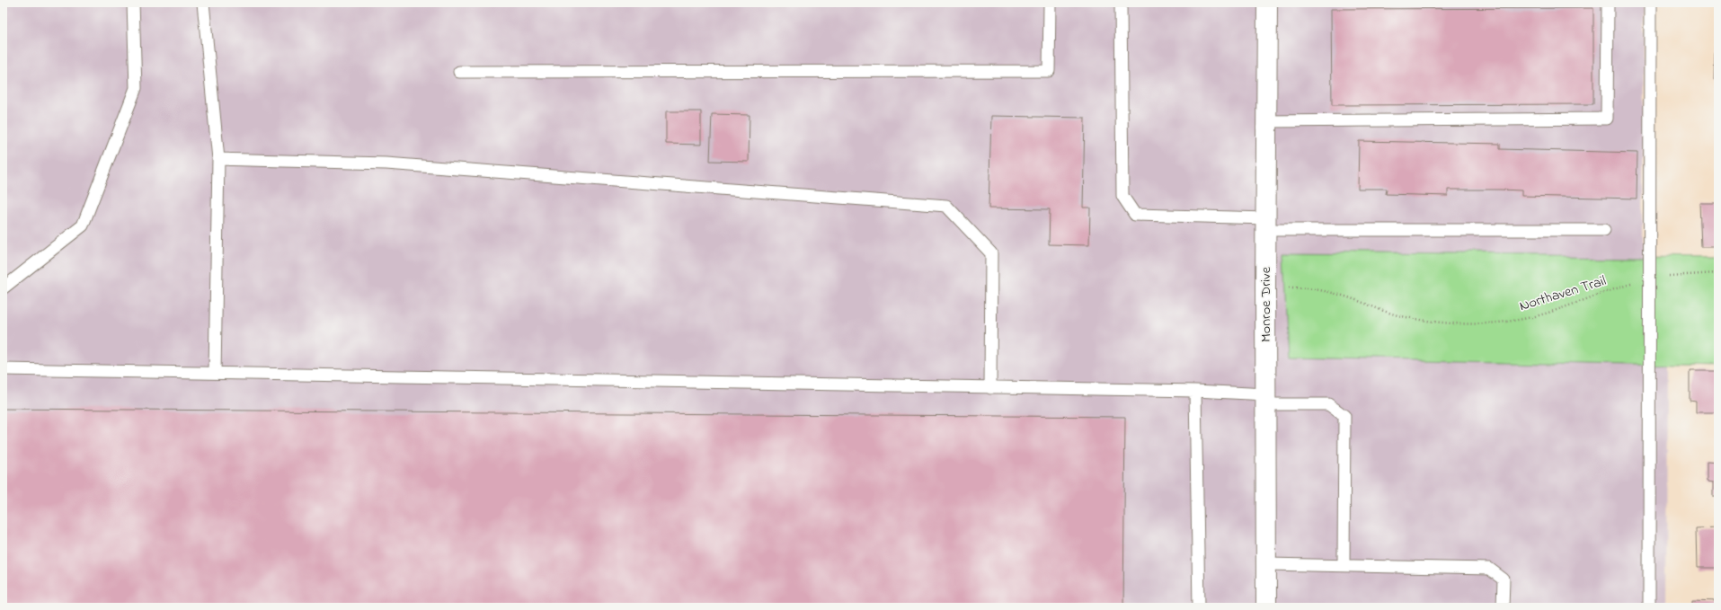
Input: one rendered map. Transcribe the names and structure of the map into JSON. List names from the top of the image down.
{
  "streets": {
    "street": ["Monroe Drive"],
    "path": ["Northaven Trail"]
  },
  "crossings": [
    ["Northaven Trail", "Monroe Drive"]
  ]
}
